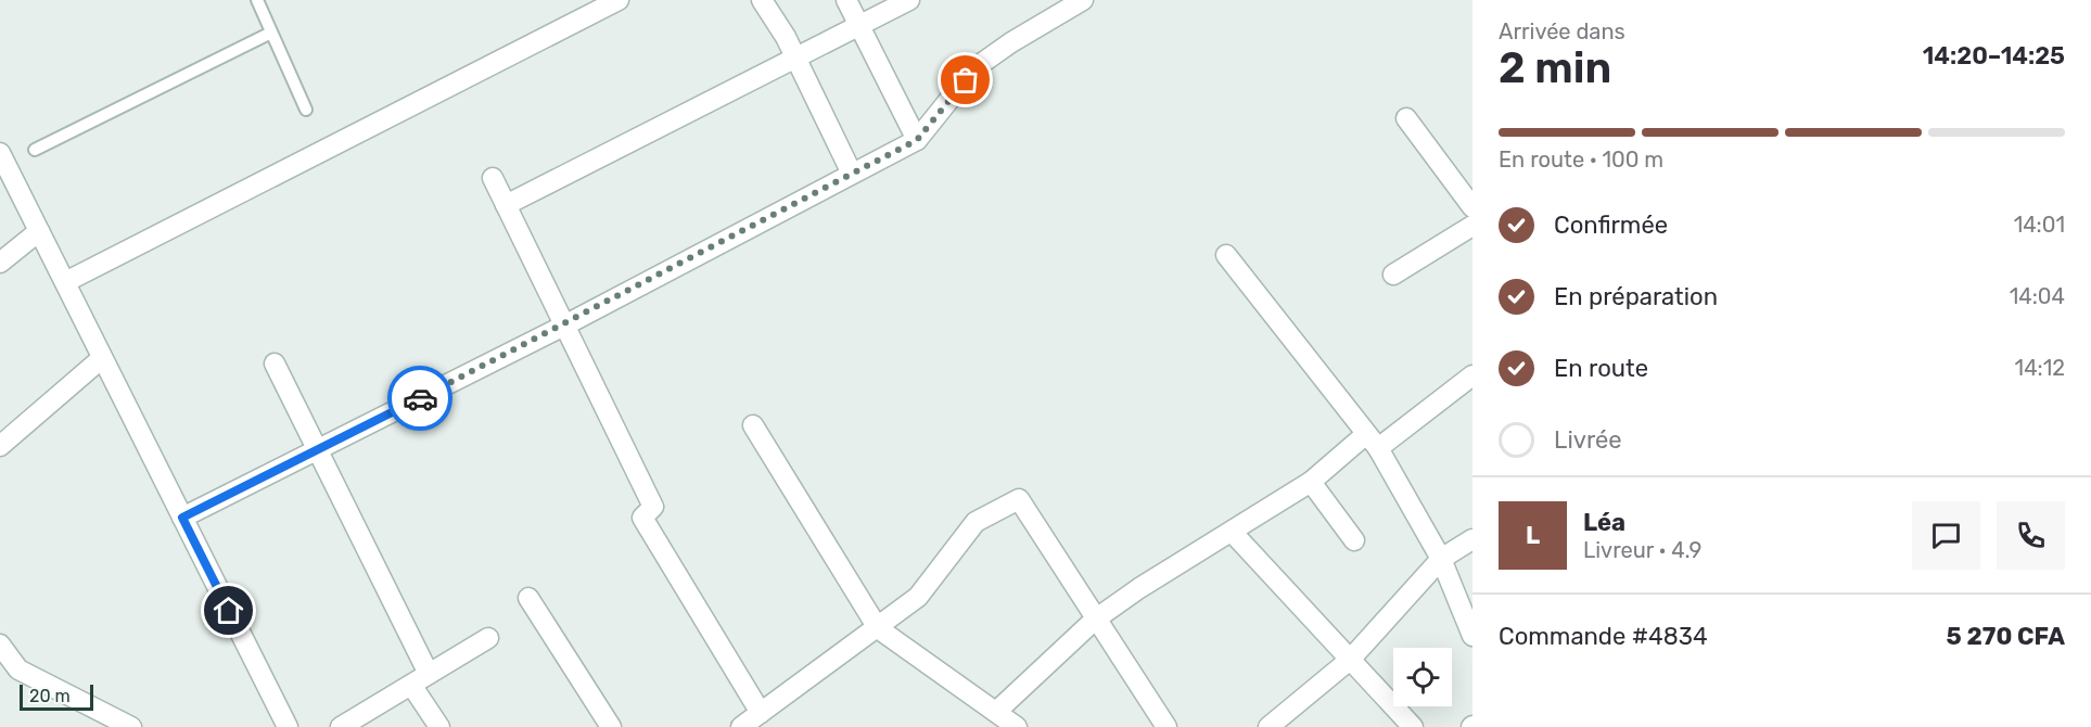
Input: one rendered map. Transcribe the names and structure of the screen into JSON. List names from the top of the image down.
{
  "scale_bar": "20 m",
  "page": {
    "heading": ["2 min", "Arrivée dans", "14:20–14:25"],
    "panel": [
      "Léa",
      "Livreur · 4.9",
      "Commande #4834",
      "5 270 CFA"
    ],
    "bar": "En route · 100 m",
    "list": [
      ["Confirmée", "14:01"],
      ["En préparation", "14:04"],
      ["En route", "14:12"],
      "Livrée"
    ],
    "round": "L",
    "scale": "20 m"
  }
}
